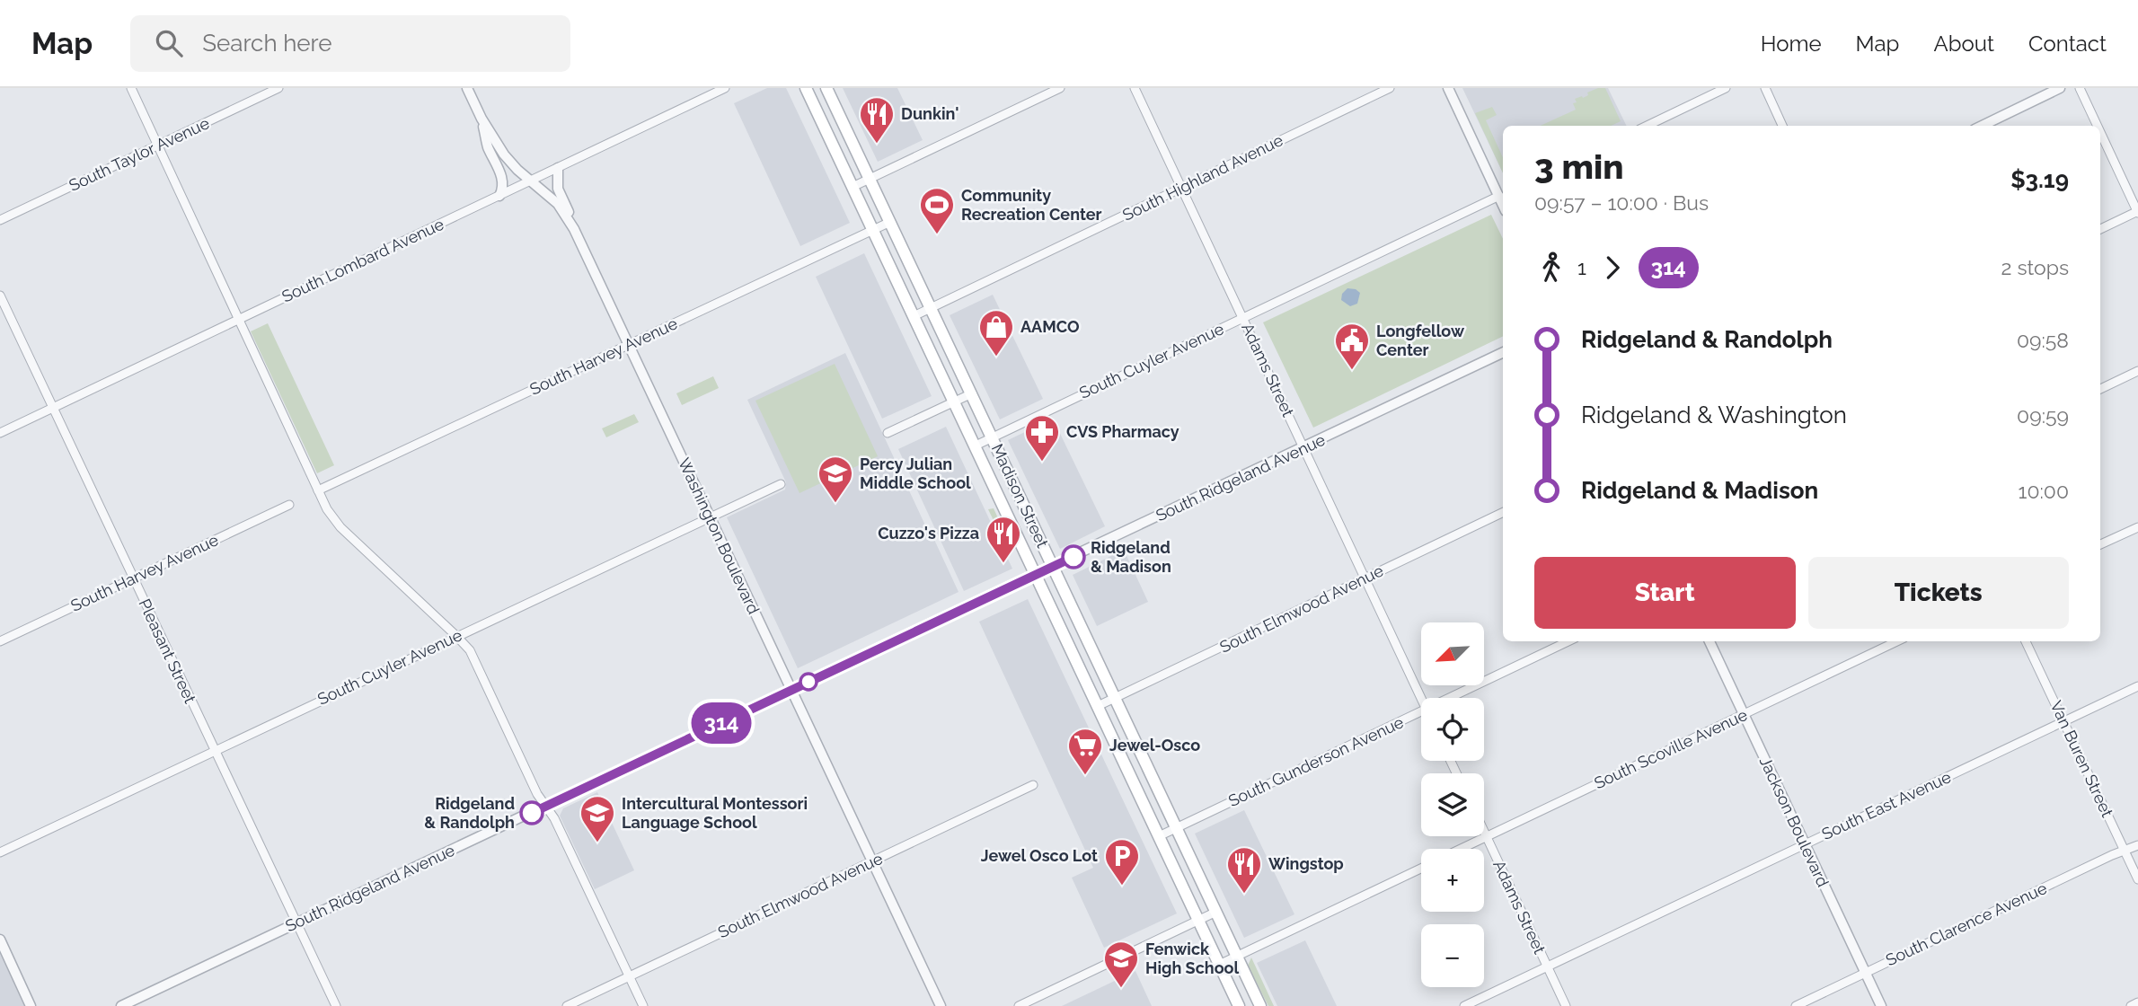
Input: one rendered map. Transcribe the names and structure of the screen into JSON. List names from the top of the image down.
{
  "streets": {
    "main road": ["Madison Street"],
    "street": [
      "South Taylor Avenue",
      "South Highland Avenue",
      "South Lombard Avenue",
      "South Harvey Avenue",
      "South Cuyler Avenue",
      "Adams Street",
      "South Ridgeland Avenue",
      "Washington Boulevard",
      "South Elmwood Avenue",
      "Pleasant Street",
      "South Scoville Avenue",
      "Van Buren Street",
      "South Gunderson Avenue",
      "South East Avenue",
      "Jackson Boulevard",
      "South Clarence Avenue"
    ]
  },
  "crossings": [
    ["South Highland Avenue", "Adams Street"],
    ["South Highland Avenue", "Madison Street"],
    ["South Lombard Avenue", "Washington Boulevard"],
    ["South Lombard Avenue", "Pleasant Street"],
    ["South Harvey Avenue", "Madison Street"],
    ["South Harvey Avenue", "Washington Boulevard"],
    ["South Harvey Avenue", "Pleasant Street"],
    ["South Cuyler Avenue", "Adams Street"],
    ["South Cuyler Avenue", "Madison Street"],
    ["South Cuyler Avenue", "Washington Boulevard"],
    ["South Cuyler Avenue", "Pleasant Street"],
    ["Adams Street", "South Ridgeland Avenue"],
    ["Adams Street", "South Elmwood Avenue"],
    ["Adams Street", "South Scoville Avenue"],
    ["Adams Street", "South East Avenue"],
    ["South Ridgeland Avenue", "Madison Street"],
    ["South Ridgeland Avenue", "Washington Boulevard"],
    ["South Ridgeland Avenue", "Pleasant Street"],
    ["Madison Street", "South Elmwood Avenue"],
    ["Madison Street", "South Gunderson Avenue"],
    ["Washington Boulevard", "South Elmwood Avenue"],
    ["South Scoville Avenue", "Jackson Boulevard"],
    ["Van Buren Street", "South East Avenue"],
    ["Van Buren Street", "South Clarence Avenue"],
    ["South East Avenue", "Jackson Boulevard"],
    ["Jackson Boulevard", "South Clarence Avenue"]
  ],
  "places": {
    "restaurant": ["Dunkin'", "Cuzzo's Pizza", "Wingstop"],
    "sports": ["Community Recreation Center"],
    "shop": ["AAMCO"],
    "public building": ["Longfellow Center"],
    "pharmacy": ["CVS Pharmacy"],
    "school or university": ["Percy Julian Middle School", "Intercultural Montessori Language School", "Fenwick High School"],
    "other": ["Ridgeland & Madison", "Ridgeland & Randolph"],
    "supermarket": ["Jewel-Osco"],
    "parking": ["Jewel Osco Lot"]
  },
  "lines": ["bus line 314"],
  "north": "bottom left",
  "page": {
    "header": "Map",
    "search": "Search here",
    "nav": [
      "Home",
      "Map",
      "About",
      "Contact"
    ],
    "on_map": "314",
    "heading": ["3 min", "09:57 – 10:00 · Bus", "$3.19"],
    "legs": ["1", "314", "2 stops"],
    "list": [
      {
        "name": "Ridgeland & Randolph",
        "value": "09:58"
      },
      {
        "name": "Ridgeland & Washington",
        "value": "09:59"
      },
      {
        "name": "Ridgeland & Madison",
        "value": "10:00"
      }
    ],
    "buttons": ["Start", "Tickets"],
    "map_buttons": ["+", "−"]
  }
}
